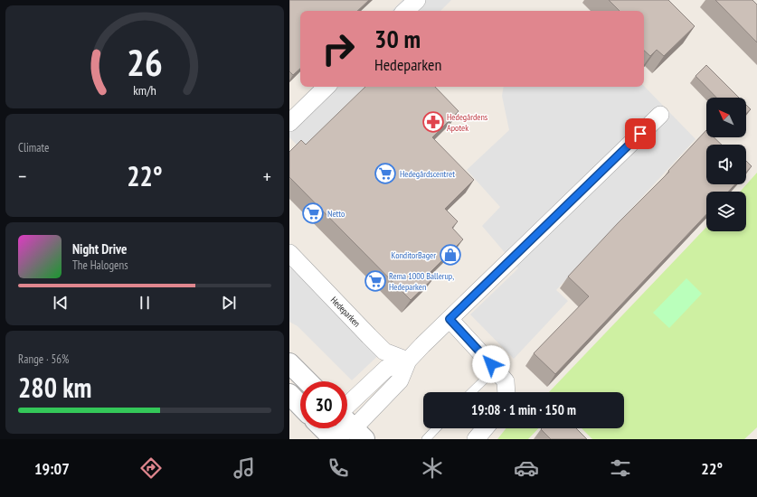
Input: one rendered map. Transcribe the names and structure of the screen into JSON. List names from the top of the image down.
{
  "streets": {
    "street": ["Hedeparken"]
  },
  "places": {
    "pharmacy": ["Hedegårdens Apotek"],
    "supermarket": ["Hedegårdscentret", "Netto", "Rema 1000 Ballerup, Hedeparken"],
    "shop": ["KonditorBager"]
  },
  "north": "top left",
  "page": {
    "turn": ["30 m", "Hedeparken"],
    "tile": [
      "Climate",
      ["Range · 56%", "280 km"]
    ],
    "heat": ["−", "22°", "+"],
    "song": ["Night Drive", "The Halogens"],
    "limit": "30",
    "trip": "19:08 · 1 min · 150 m",
    "tabs": ["19:07", "22°"],
    "gauge": ["26", "km/h"]
  }
}
